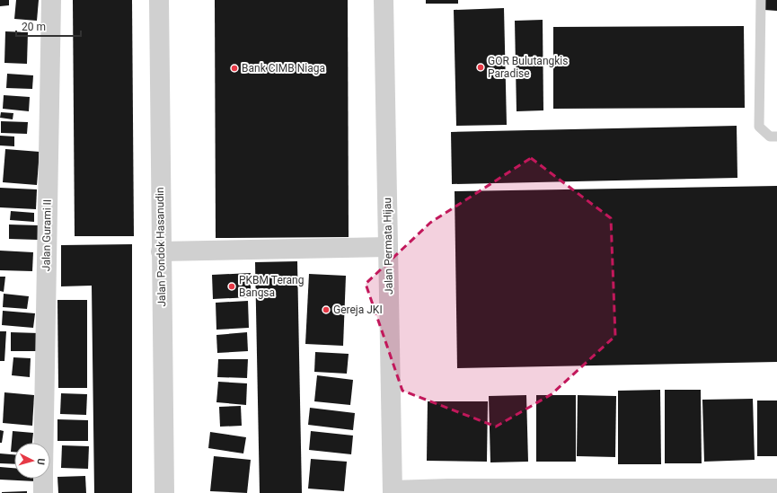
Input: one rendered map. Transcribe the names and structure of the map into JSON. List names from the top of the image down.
{
  "streets": {
    "street": ["Jalan Gurami II", "Jalan Permata Hijau", "Jalan Pondok Hasanudin"]
  },
  "places": [
    "GOR Bulutangkis Paradise",
    "Bank CIMB Niaga",
    "PKBM Terang Bangsa",
    "Gereja JKI"
  ],
  "scale_bar": "20 m",
  "north": "right"
}
